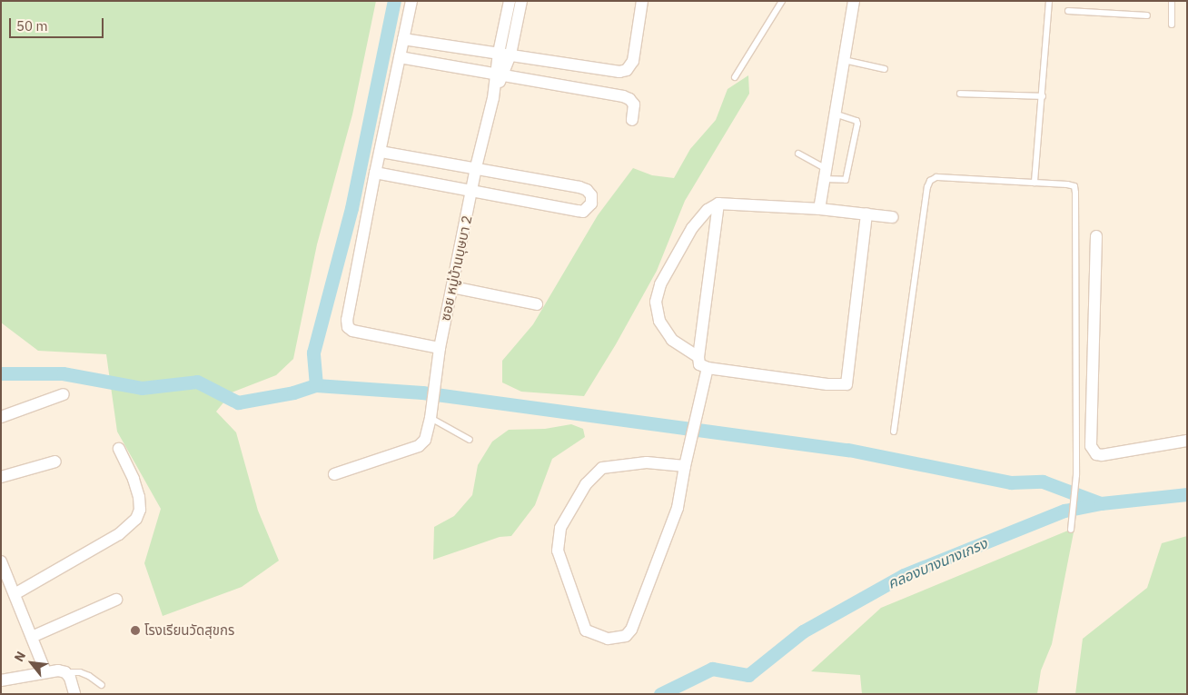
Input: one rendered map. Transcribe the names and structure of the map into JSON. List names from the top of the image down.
{
  "streets": {
    "street": ["ซอย หมู่บ้านบุษบา 2"]
  },
  "water": ["คลองบางนางเกรง"],
  "places": ["โรงเรียนวัดสุขกร"],
  "scale_bar": "50 m",
  "north": "top left"
}
